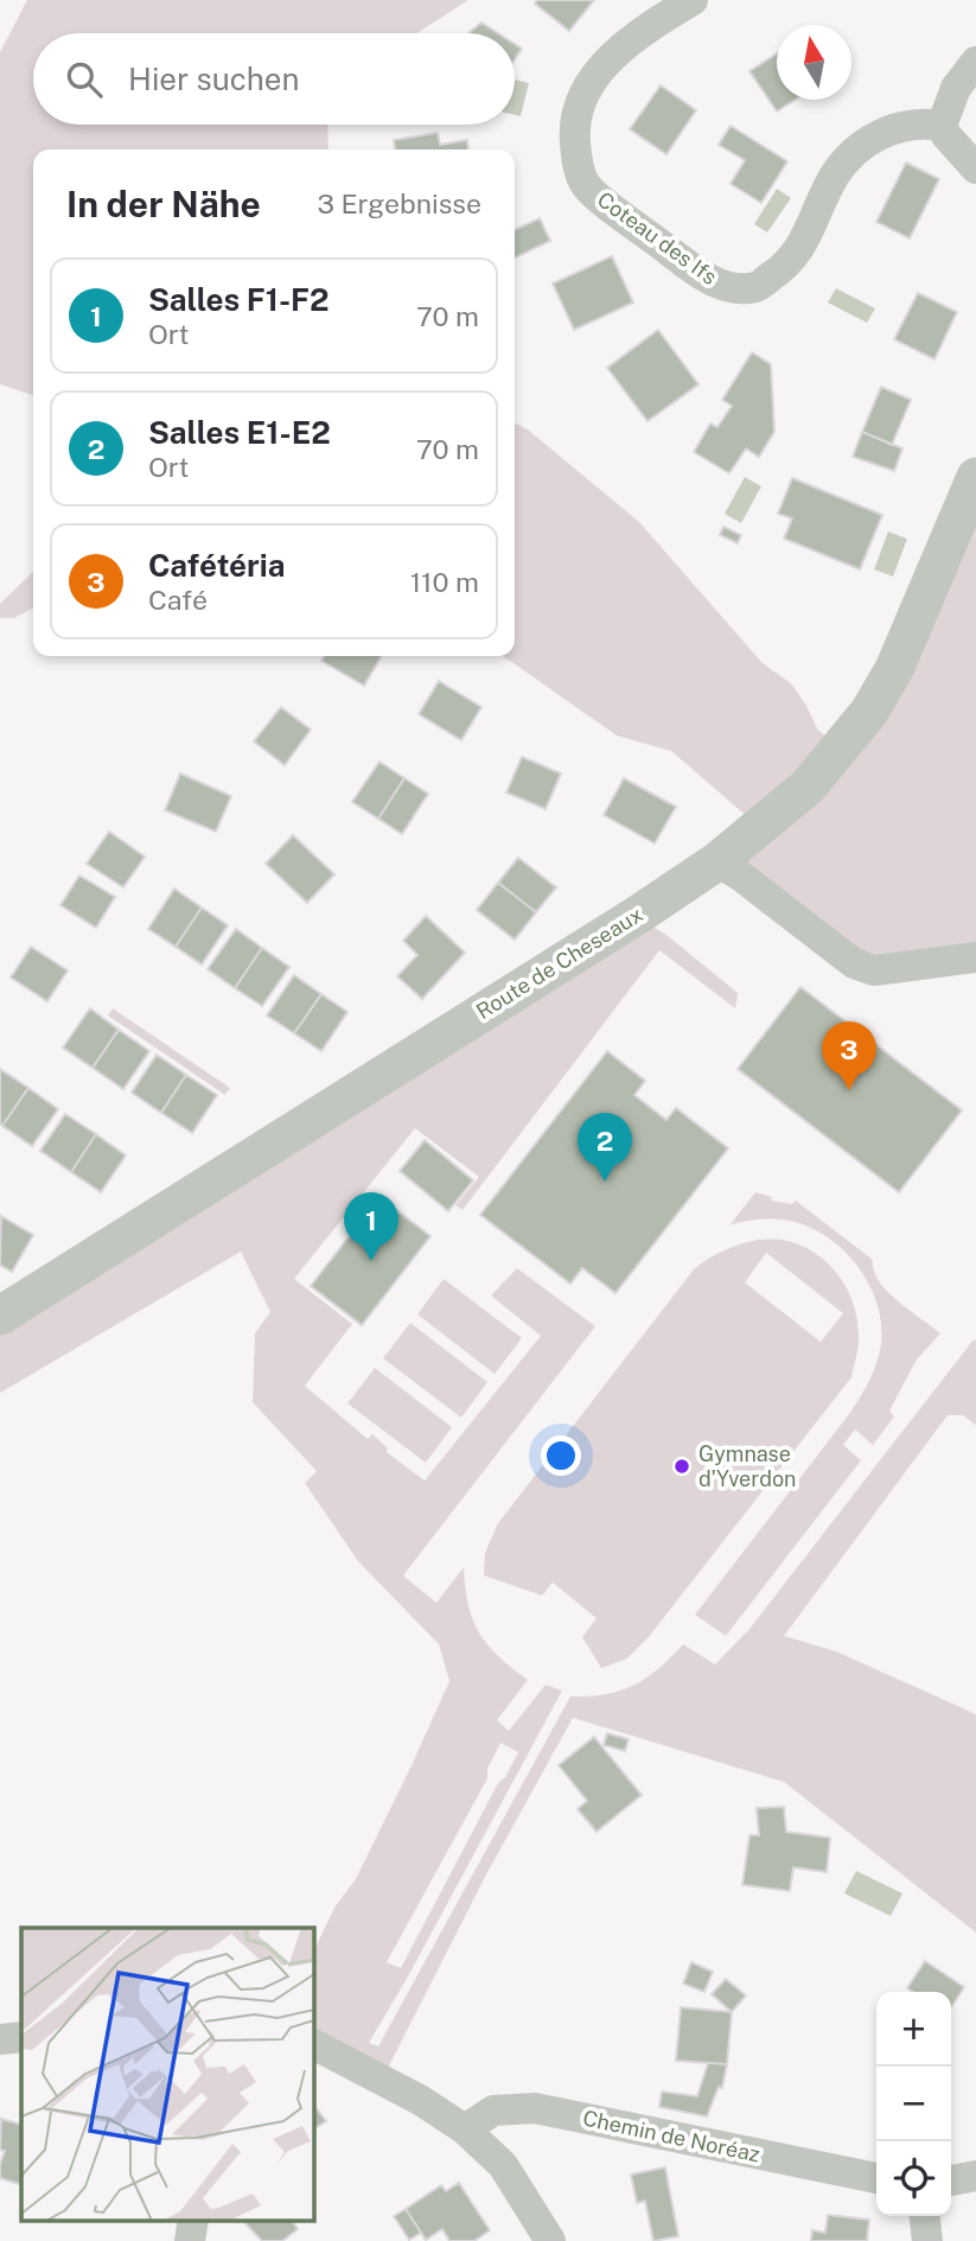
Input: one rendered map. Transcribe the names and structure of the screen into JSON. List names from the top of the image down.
{
  "streets": {
    "street": ["Coteau des Ifs", "Route de Cheseaux", "Chemin de Noréaz"]
  },
  "places": ["Gymnase d'Yverdon"],
  "north": "top",
  "page": {
    "search": "Hier suchen",
    "heading": ["In der Nähe", "3 Ergebnisse"],
    "list": [
      {
        "mark": "1",
        "name": "Salles F1-F2",
        "note": "Ort",
        "value": "70 m"
      },
      {
        "mark": "2",
        "name": "Salles E1-E2",
        "note": "Ort",
        "value": "70 m"
      },
      {
        "mark": "3",
        "name": "Cafétéria",
        "note": "Café",
        "value": "110 m"
      }
    ],
    "pins": ["3", "2", "1"],
    "map_buttons": ["+", "−"]
  }
}
